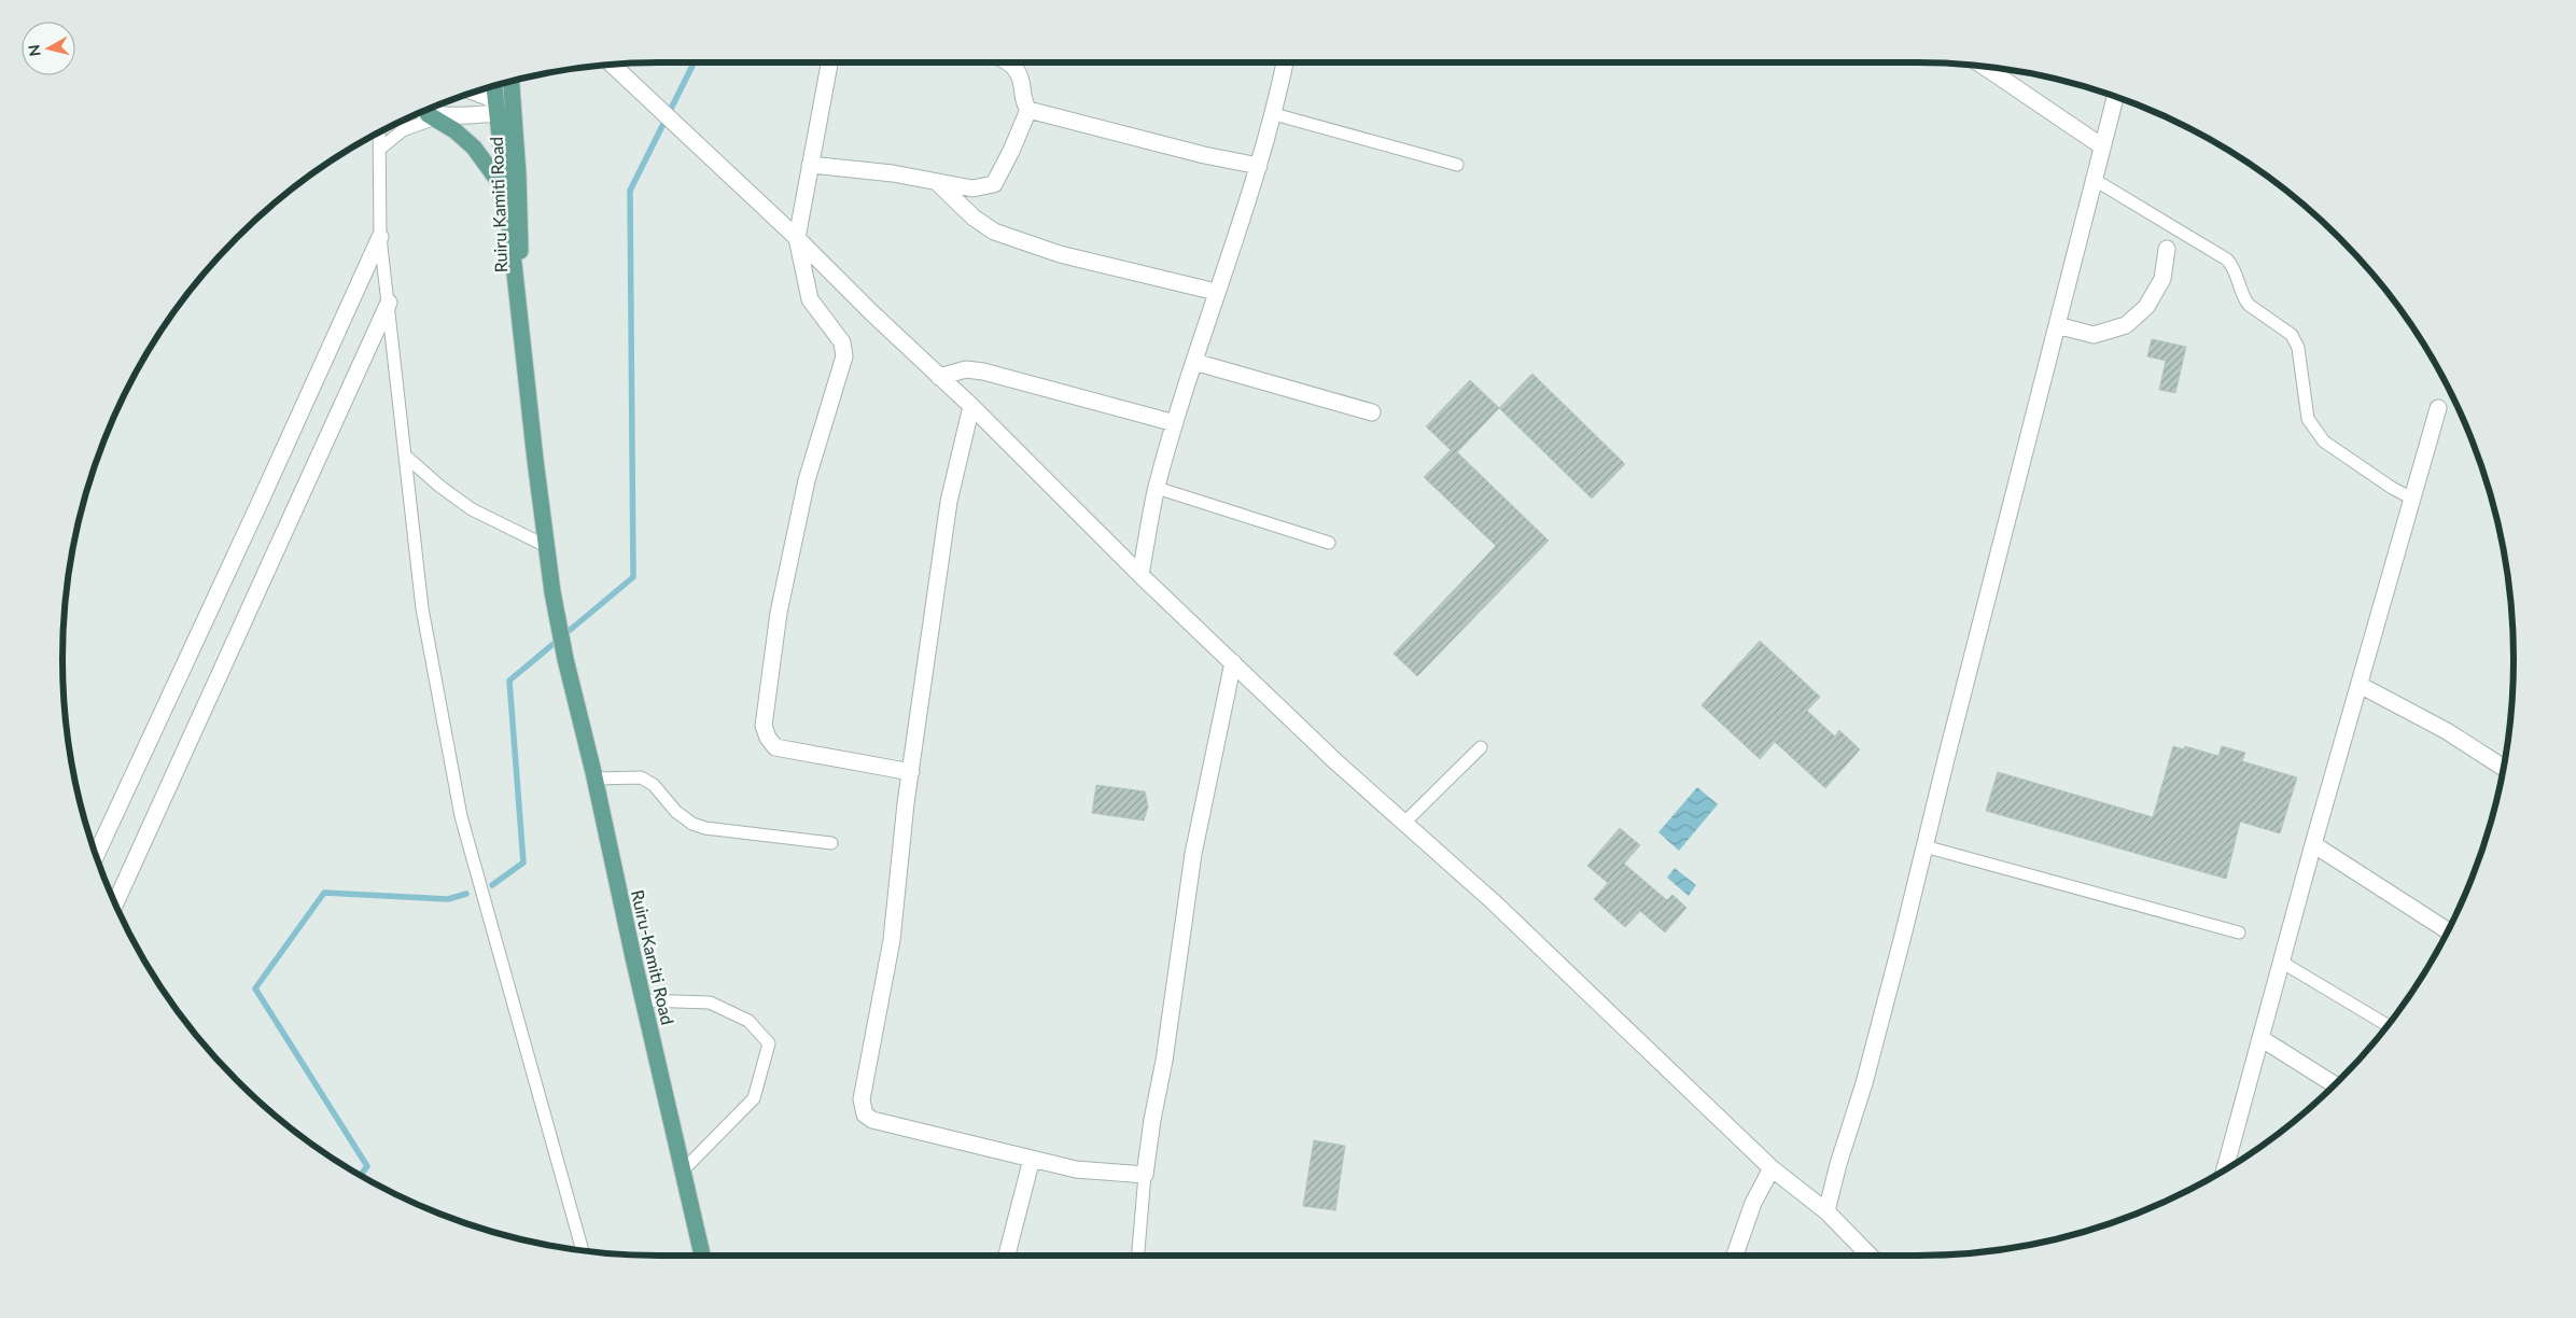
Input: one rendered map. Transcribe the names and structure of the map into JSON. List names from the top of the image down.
{
  "streets": {
    "main road": ["Ruiru Kamiti Road", "Ruiru-Kamiti Road"]
  },
  "crossings": [
    ["Ruiru Kamiti Road", "Ruiru-Kamiti Road"]
  ],
  "north": "left"
}
